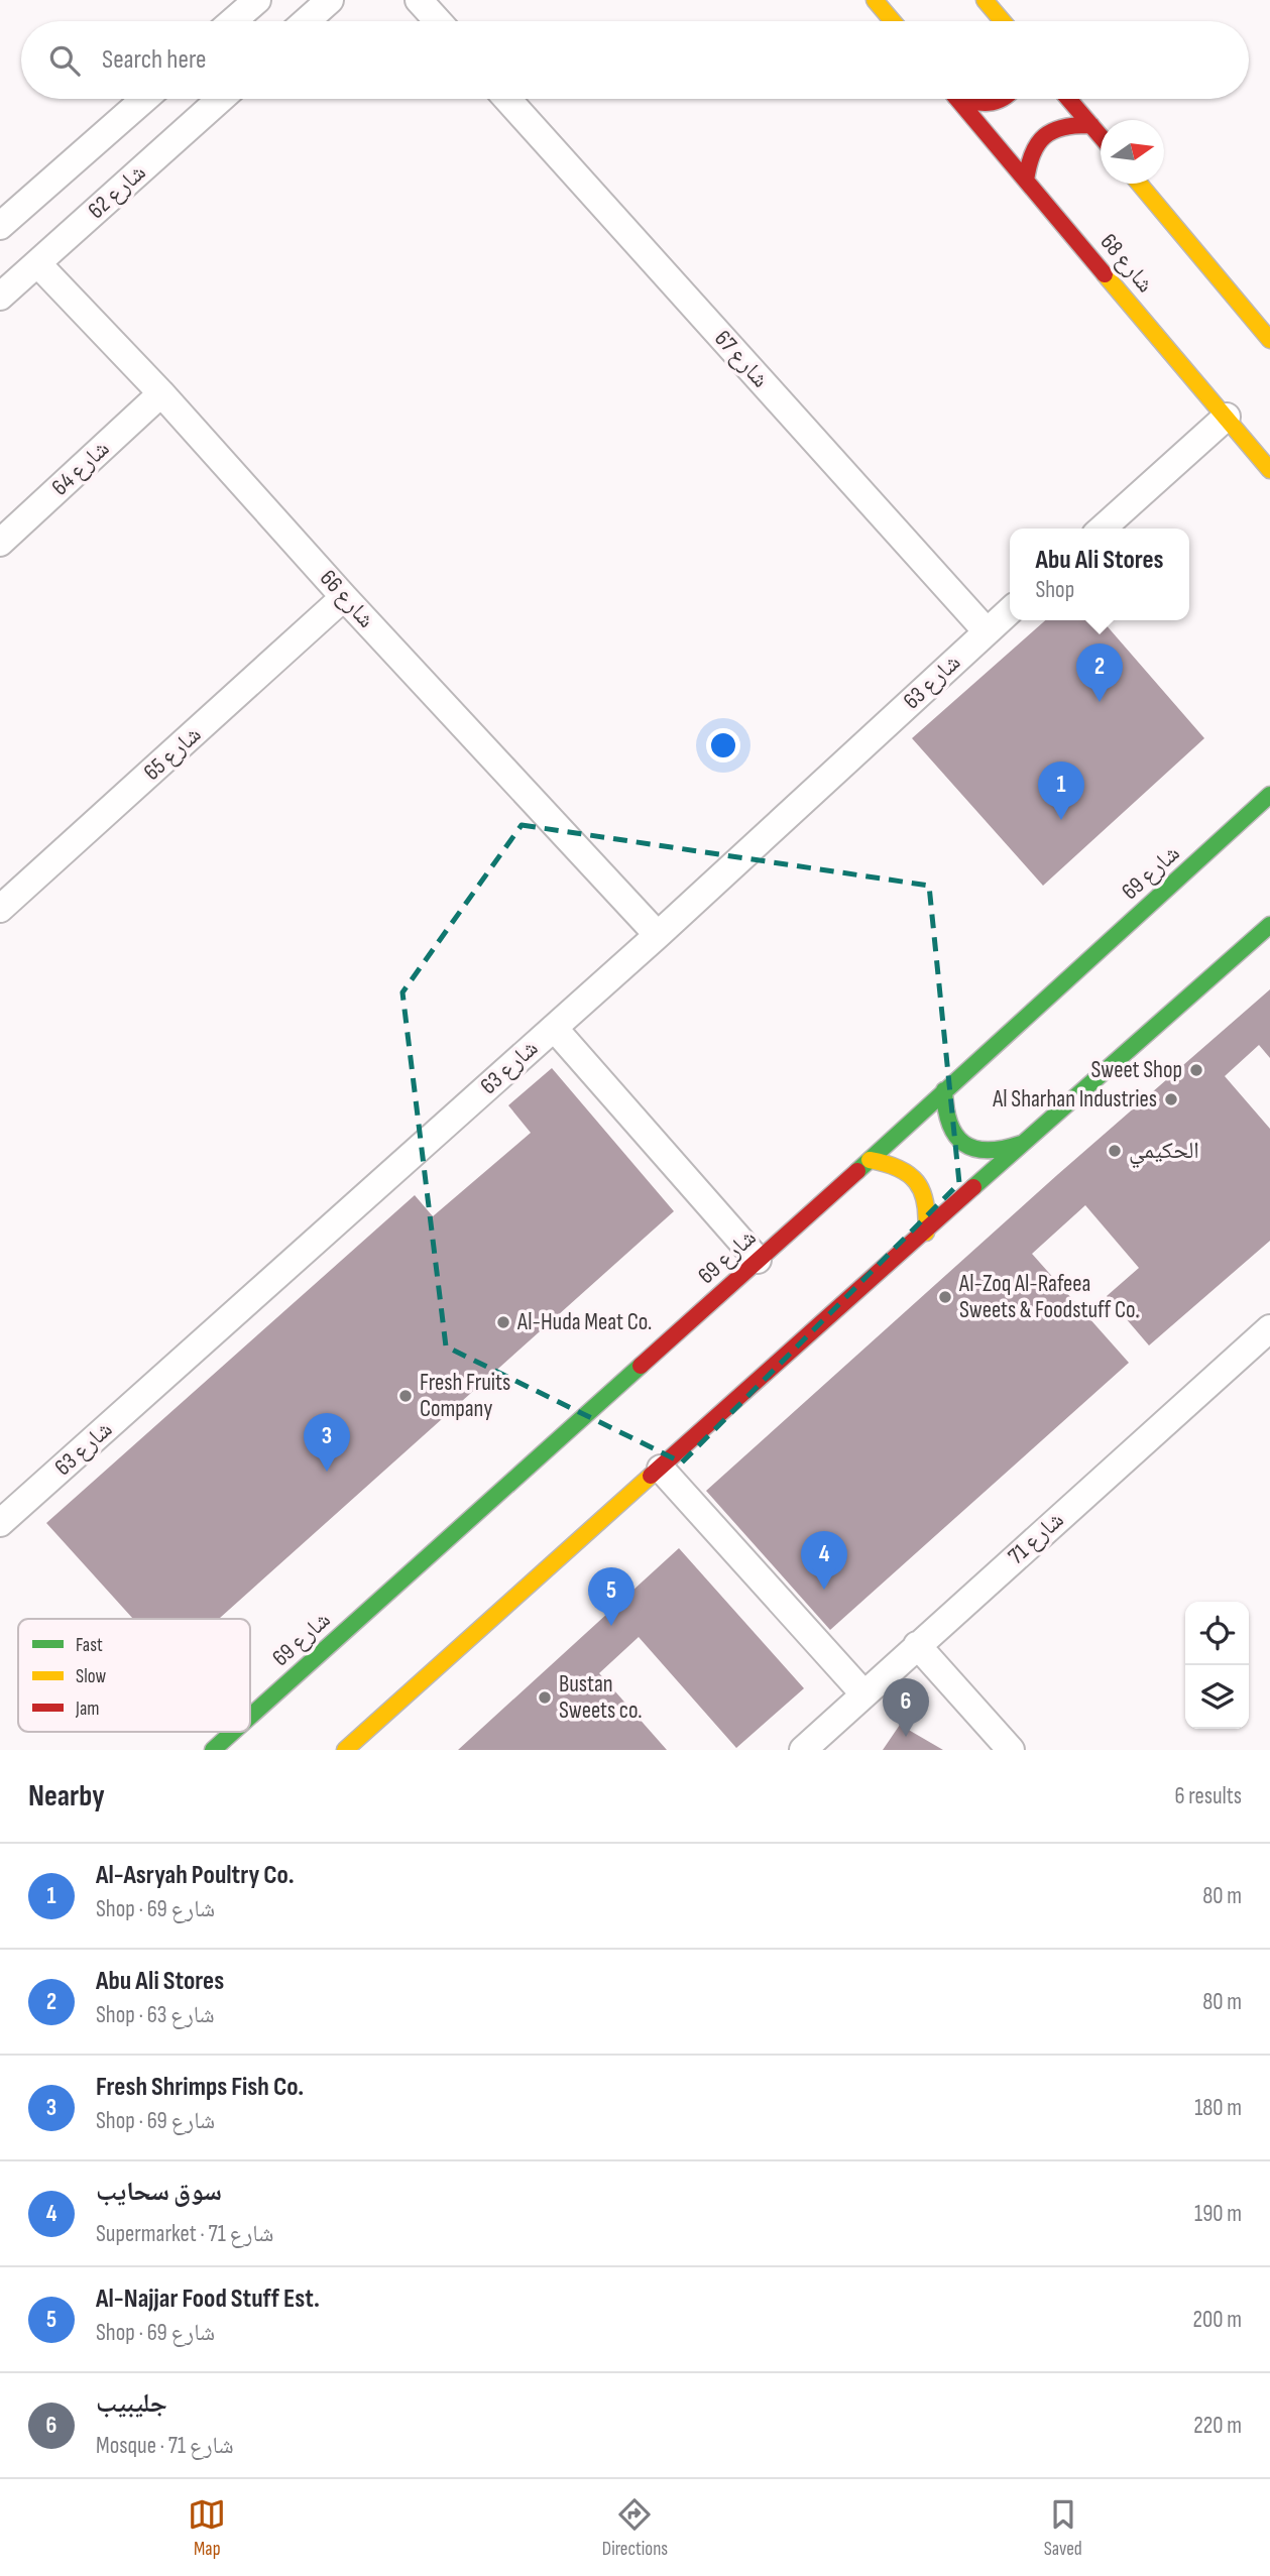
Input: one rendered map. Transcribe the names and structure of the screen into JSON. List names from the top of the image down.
{
  "streets": {
    "street": [
      "شارع 62",
      "شارع 68",
      "شارع 67",
      "شارع 64",
      "شارع 66",
      "شارع 63",
      "شارع 65",
      "شارع 69",
      "شارع 71"
    ]
  },
  "crossings": [
    ["شارع 62", "شارع 66"],
    ["شارع 67", "شارع 63"],
    ["شارع 64", "شارع 66"],
    ["شارع 66", "شارع 63"],
    ["شارع 66", "شارع 65"]
  ],
  "places": [
    "Sweet Shop",
    "Al Sharhan Industries",
    "الحكيمي",
    "Al-Zoq Al-Rafeea Sweets & Foodstuff Co.",
    "Al-Huda Meat Co.",
    "Fresh Fruits Company",
    "Bustan Sweets co."
  ],
  "legend": ["Fast", "Slow", "Jam"],
  "north": "right",
  "page": {
    "search": "Search here",
    "popup": ["Abu Ali Stores", "Shop"],
    "pins": [
      "2",
      "1",
      "3",
      "4",
      "5",
      "6"
    ],
    "heading": ["Nearby", "6 results"],
    "list": [
      {
        "mark": "1",
        "name": "Al-Asryah Poultry Co.",
        "note": "Shop · شارع 69",
        "value": "80 m"
      },
      {
        "mark": "2",
        "name": "Abu Ali Stores",
        "note": "Shop · شارع 63",
        "value": "80 m"
      },
      {
        "mark": "3",
        "name": "Fresh Shrimps Fish Co.",
        "note": "Shop · شارع 69",
        "value": "180 m"
      },
      {
        "mark": "4",
        "name": "سوق سحايب",
        "note": "Supermarket · شارع 71",
        "value": "190 m"
      },
      {
        "mark": "5",
        "name": "Al-Najjar Food Stuff Est.",
        "note": "Shop · شارع 69",
        "value": "200 m"
      },
      {
        "mark": "6",
        "name": "جليبيب",
        "note": "Mosque · شارع 71",
        "value": "220 m"
      }
    ],
    "nav": ["Map", "Directions", "Saved"]
  }
}
